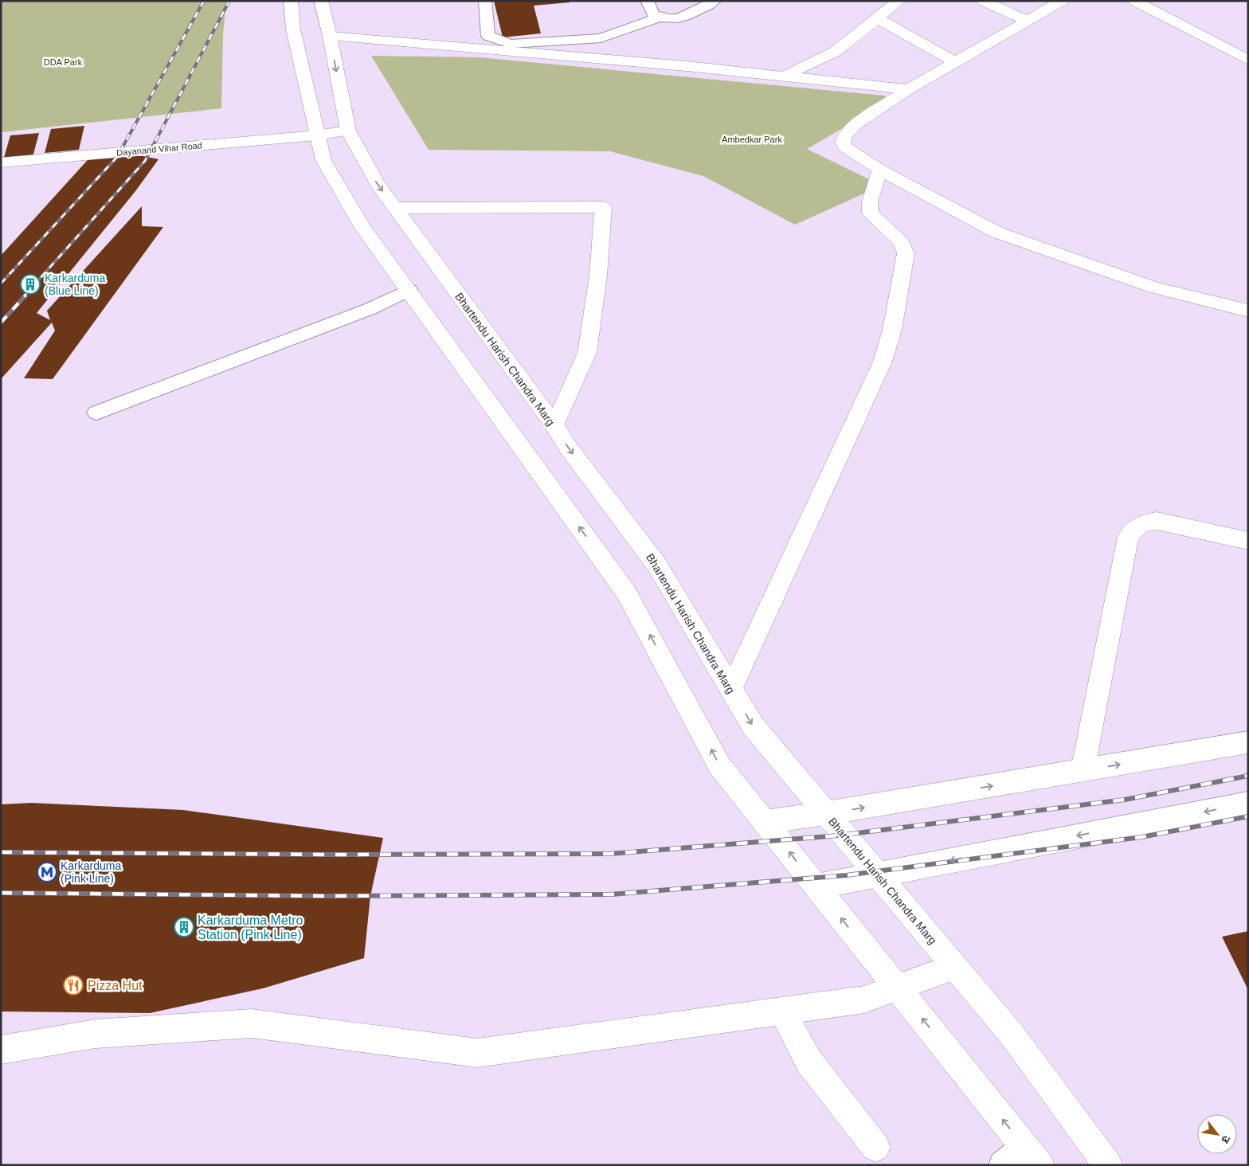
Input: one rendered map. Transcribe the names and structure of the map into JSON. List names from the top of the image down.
{
  "streets": {
    "street": ["Dayanand Vihar Road", "Bhartendu Harish Chandra Marg"]
  },
  "crossings": [
    ["Dayanand Vihar Road", "Bhartendu Harish Chandra Marg"]
  ],
  "parks": ["DDA Park", "Ambedkar Park"],
  "places": {
    "building": ["Karkarduma (Blue Line)", "Karkarduma Metro Station (Pink Line)"],
    "metro station": ["Karkarduma (Pink Line)"],
    "restaurant": ["Pizza Hut"]
  },
  "north": "bottom right"
}
